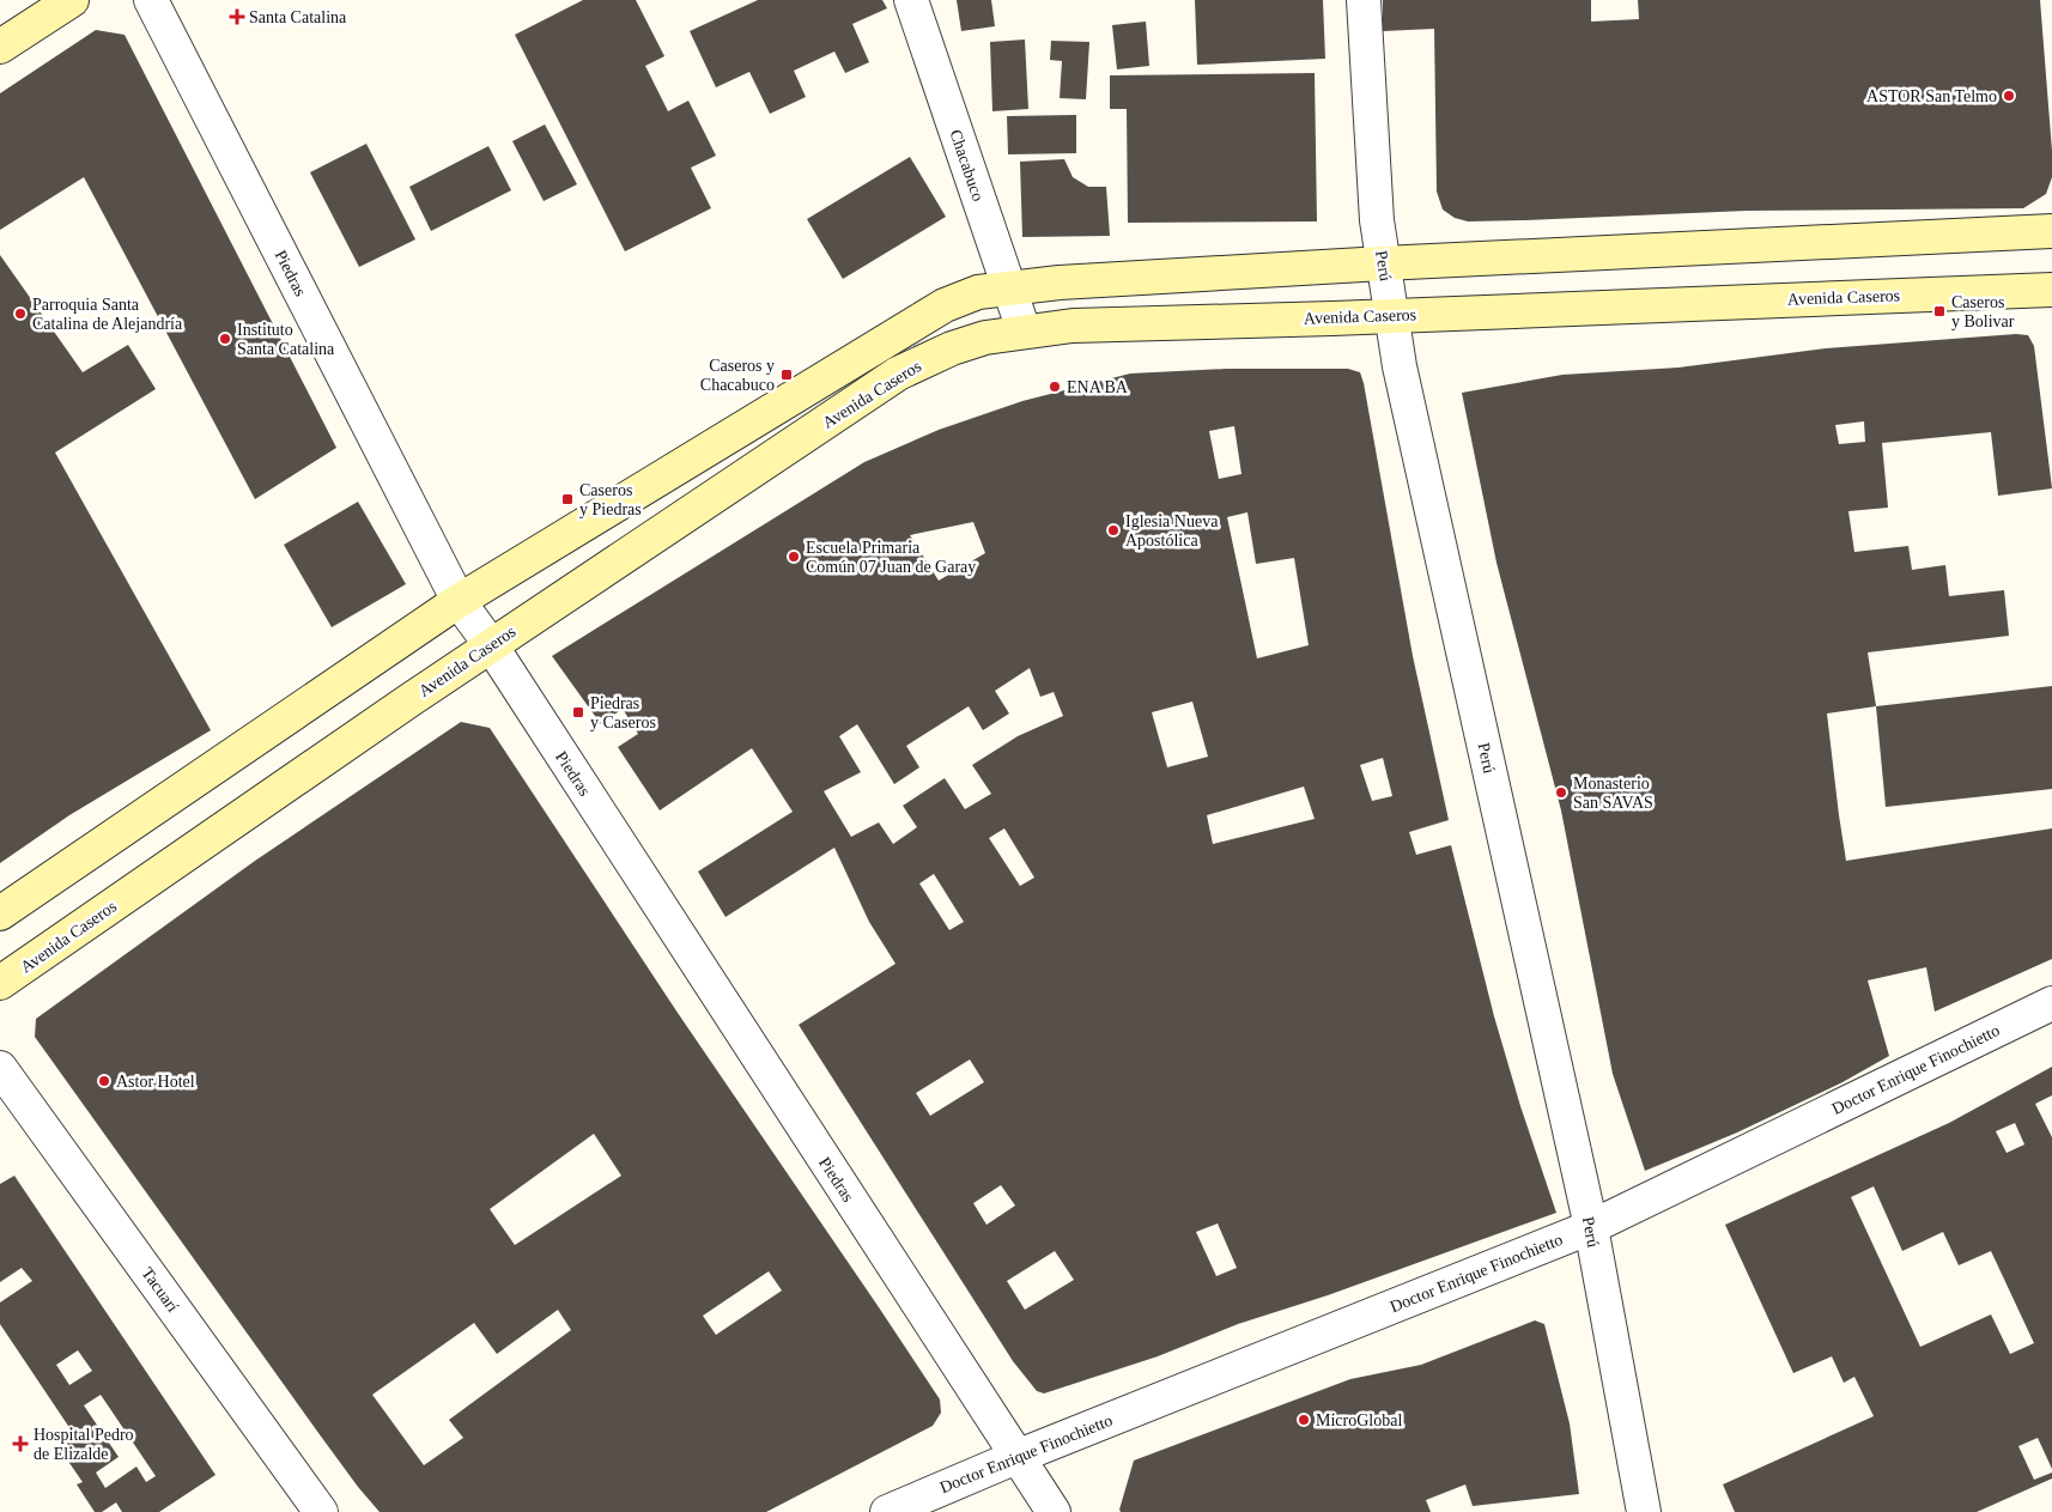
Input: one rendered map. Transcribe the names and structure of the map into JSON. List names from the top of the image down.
{
  "streets": {
    "main road": ["Avenida Caseros"],
    "street": [
      "Chacabuco",
      "Perú",
      "Piedras",
      "Doctor Enrique Finochietto",
      "Tacuarí"
    ]
  },
  "crossings": [
    ["Chacabuco", "Avenida Caseros"],
    ["Perú", "Avenida Caseros"],
    ["Perú", "Doctor Enrique Finochietto"],
    ["Piedras", "Avenida Caseros"],
    ["Piedras", "Doctor Enrique Finochietto"]
  ],
  "places": {
    "health": ["Santa Catalina", "Hospital Pedro de Elizalde"],
    "other": [
      "ASTOR San Telmo",
      "Parroquia Santa Catalina de Alejandría",
      "Instituto Santa Catalina",
      "ENA BA",
      "Iglesia Nueva Apostólica",
      "Escuela Primaria Común 07 Juan de Garay",
      "Monasterio San SAVAS",
      "Astor Hotel",
      "MicroGlobal"
    ],
    "transit": [
      "Caseros y Bolivar",
      "Caseros y Chacabuco",
      "Caseros y Piedras",
      "Piedras y Caseros"
    ]
  }
}
